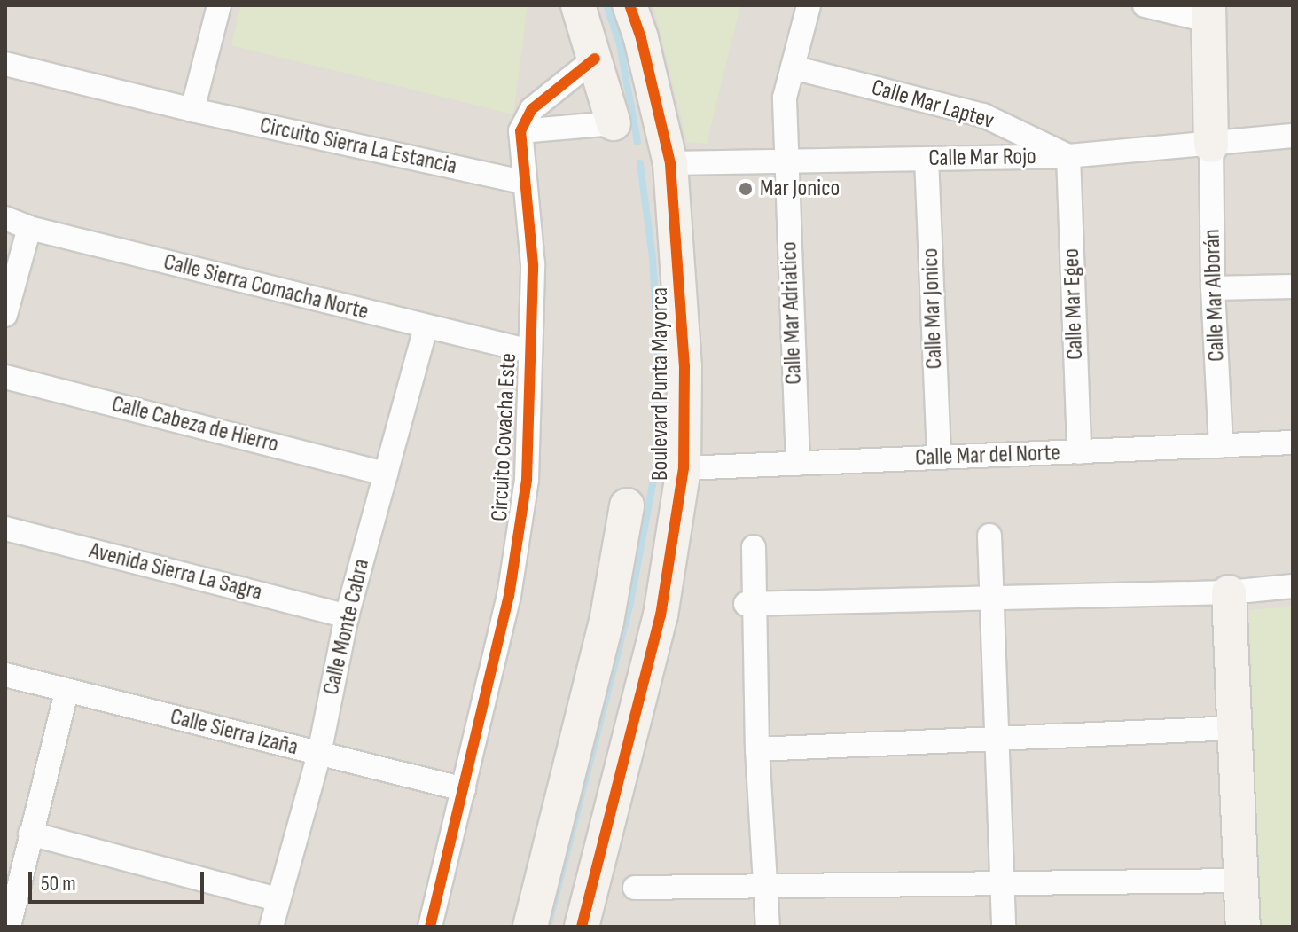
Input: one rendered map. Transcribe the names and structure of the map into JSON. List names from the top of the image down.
{
  "streets": {
    "street": [
      "Calle Mar Laptev",
      "Circuito Sierra La Estancia",
      "Calle Mar Rojo",
      "Calle Sierra Comacha Norte",
      "Calle Mar Alborán",
      "Calle Mar Egeo",
      "Calle Mar Jonico",
      "Calle Mar Adriatico",
      "Boulevard Punta Mayorca",
      "Calle Cabeza de Hierro",
      "Circuito Covacha Este",
      "Calle Mar del Norte",
      "Avenida Sierra La Sagra",
      "Calle Monte Cabra",
      "Calle Sierra Izaña"
    ]
  },
  "crossings": [
    ["Calle Mar Laptev", "Calle Mar Rojo"],
    ["Calle Mar Laptev", "Calle Mar Egeo"],
    ["Calle Mar Laptev", "Calle Mar Adriatico"],
    ["Circuito Sierra La Estancia", "Circuito Covacha Este"],
    ["Calle Mar Rojo", "Calle Mar Alborán"],
    ["Calle Mar Rojo", "Calle Mar Egeo"],
    ["Calle Mar Rojo", "Calle Mar Jonico"],
    ["Calle Mar Rojo", "Calle Mar Adriatico"],
    ["Calle Mar Rojo", "Boulevard Punta Mayorca"],
    ["Calle Sierra Comacha Norte", "Circuito Covacha Este"],
    ["Calle Sierra Comacha Norte", "Calle Monte Cabra"],
    ["Calle Mar Alborán", "Calle Mar del Norte"],
    ["Calle Mar Egeo", "Calle Mar del Norte"],
    ["Calle Mar Jonico", "Calle Mar del Norte"],
    ["Calle Mar Adriatico", "Calle Mar del Norte"],
    ["Boulevard Punta Mayorca", "Calle Mar del Norte"],
    ["Calle Cabeza de Hierro", "Calle Monte Cabra"],
    ["Circuito Covacha Este", "Calle Sierra Izaña"],
    ["Avenida Sierra La Sagra", "Calle Monte Cabra"],
    ["Calle Monte Cabra", "Calle Sierra Izaña"]
  ],
  "places": ["Mar Jonico"],
  "scale_bar": "50 m"
}
